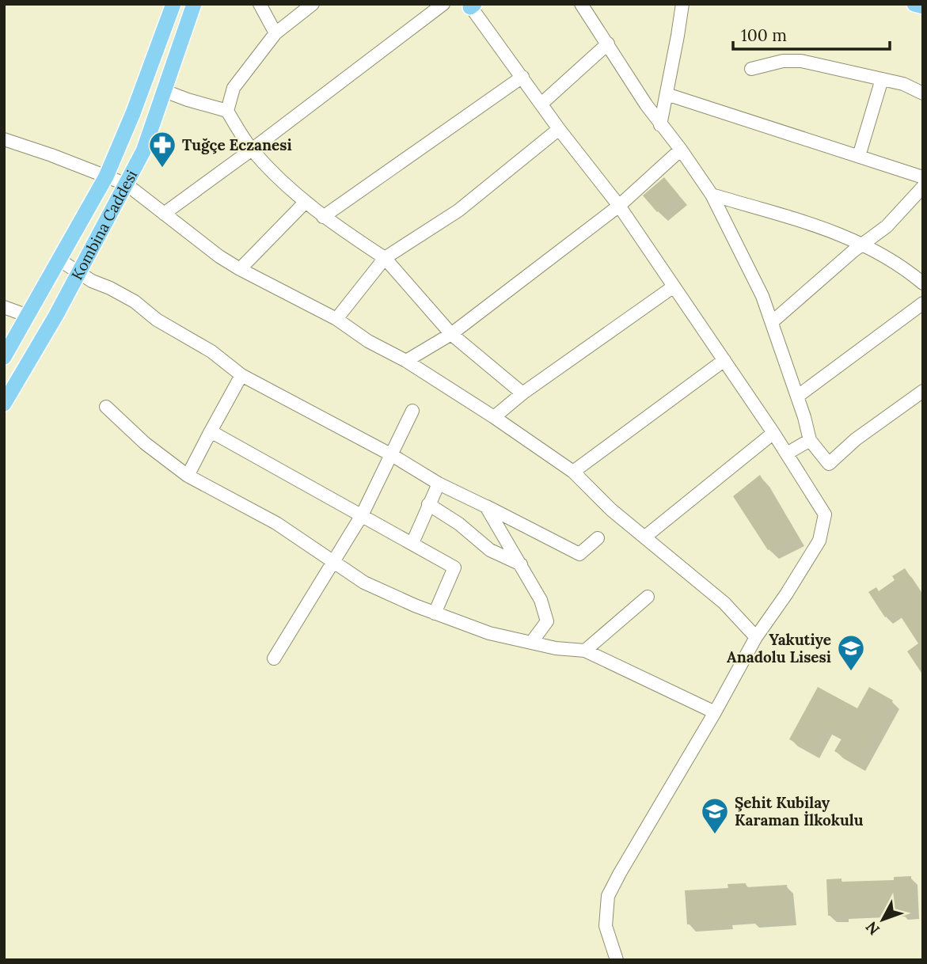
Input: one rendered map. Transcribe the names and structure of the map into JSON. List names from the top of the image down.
{
  "streets": {
    "main road": ["Kombina Caddesi"]
  },
  "places": {
    "pharmacy": ["Tuğçe Eczanesi"],
    "school or university": ["Yakutiye Anadolu Lisesi", "Şehit Kubilay Karaman İlkokulu"]
  },
  "scale_bar": "100 m",
  "north": "bottom left"
}
